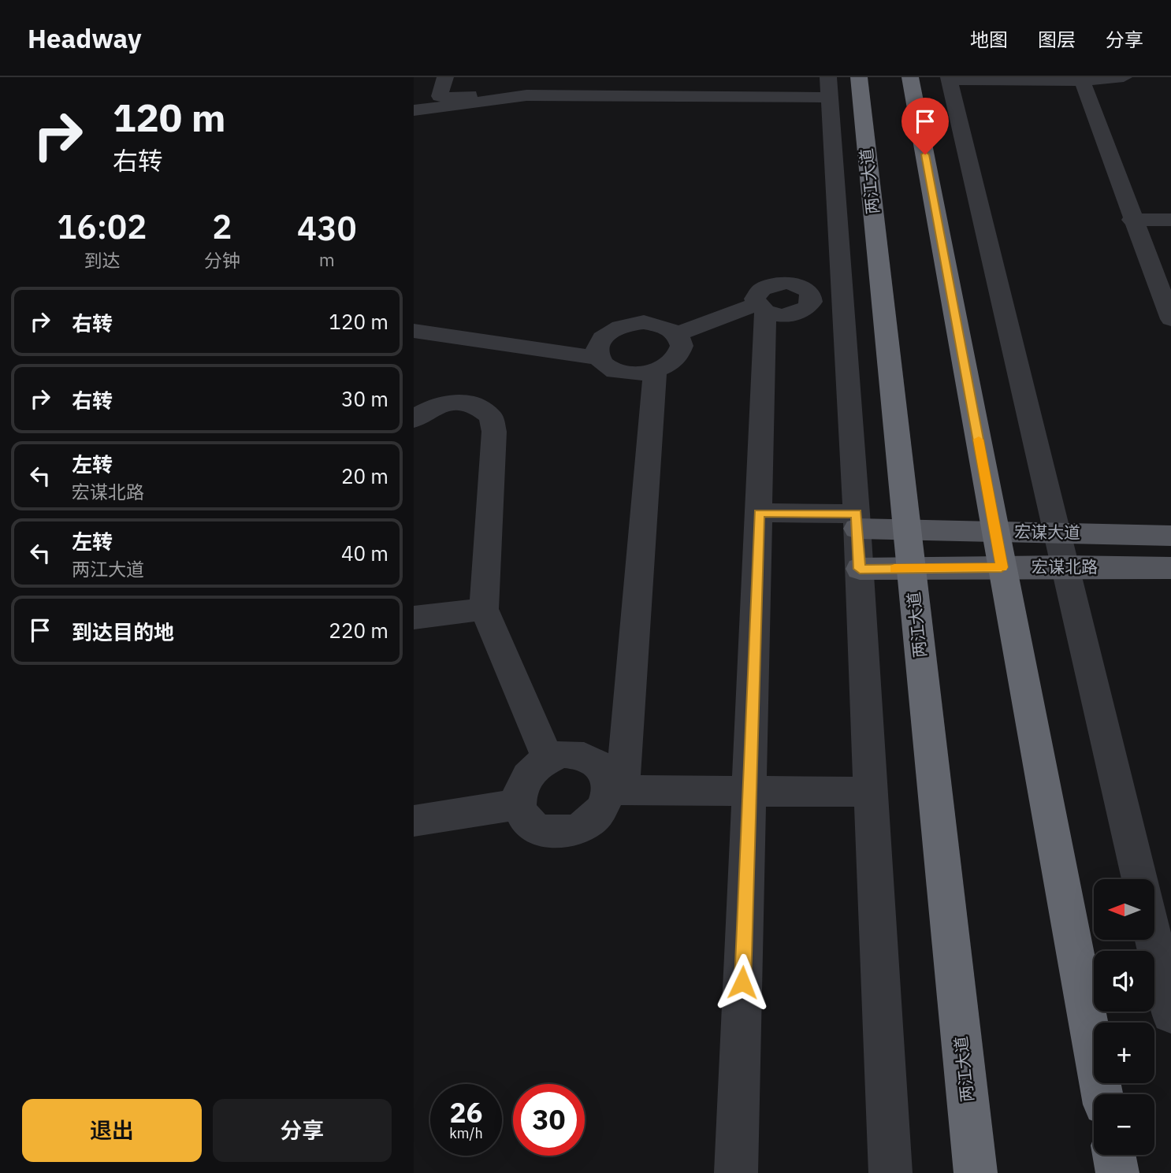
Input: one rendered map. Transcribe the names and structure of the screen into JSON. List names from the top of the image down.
{
  "streets": {
    "highway": ["两江大道"],
    "main road": ["宏谋大道", "宏谋北路"]
  },
  "crossings": [
    ["两江大道", "宏谋大道"],
    ["两江大道", "宏谋北路"]
  ],
  "north": "left",
  "page": {
    "header": "Headway",
    "nav": ["地图", "图层", "分享"],
    "turn": ["120 m", "右转"],
    "eta": [
      "16:02",
      "到达",
      "2",
      "分钟",
      "430",
      "m"
    ],
    "list": [
      {
        "name": "右转",
        "value": "120 m"
      },
      {
        "name": "右转",
        "value": "30 m"
      },
      {
        "name": "左转",
        "note": "宏谋北路",
        "value": "20 m"
      },
      {
        "name": "左转",
        "note": "两江大道",
        "value": "40 m"
      },
      {
        "name": "到达目的地",
        "value": "220 m"
      }
    ],
    "map_buttons": ["+", "−"],
    "speed": "26 km/h",
    "limit": "30",
    "buttons": ["退出", "分享"]
  }
}
